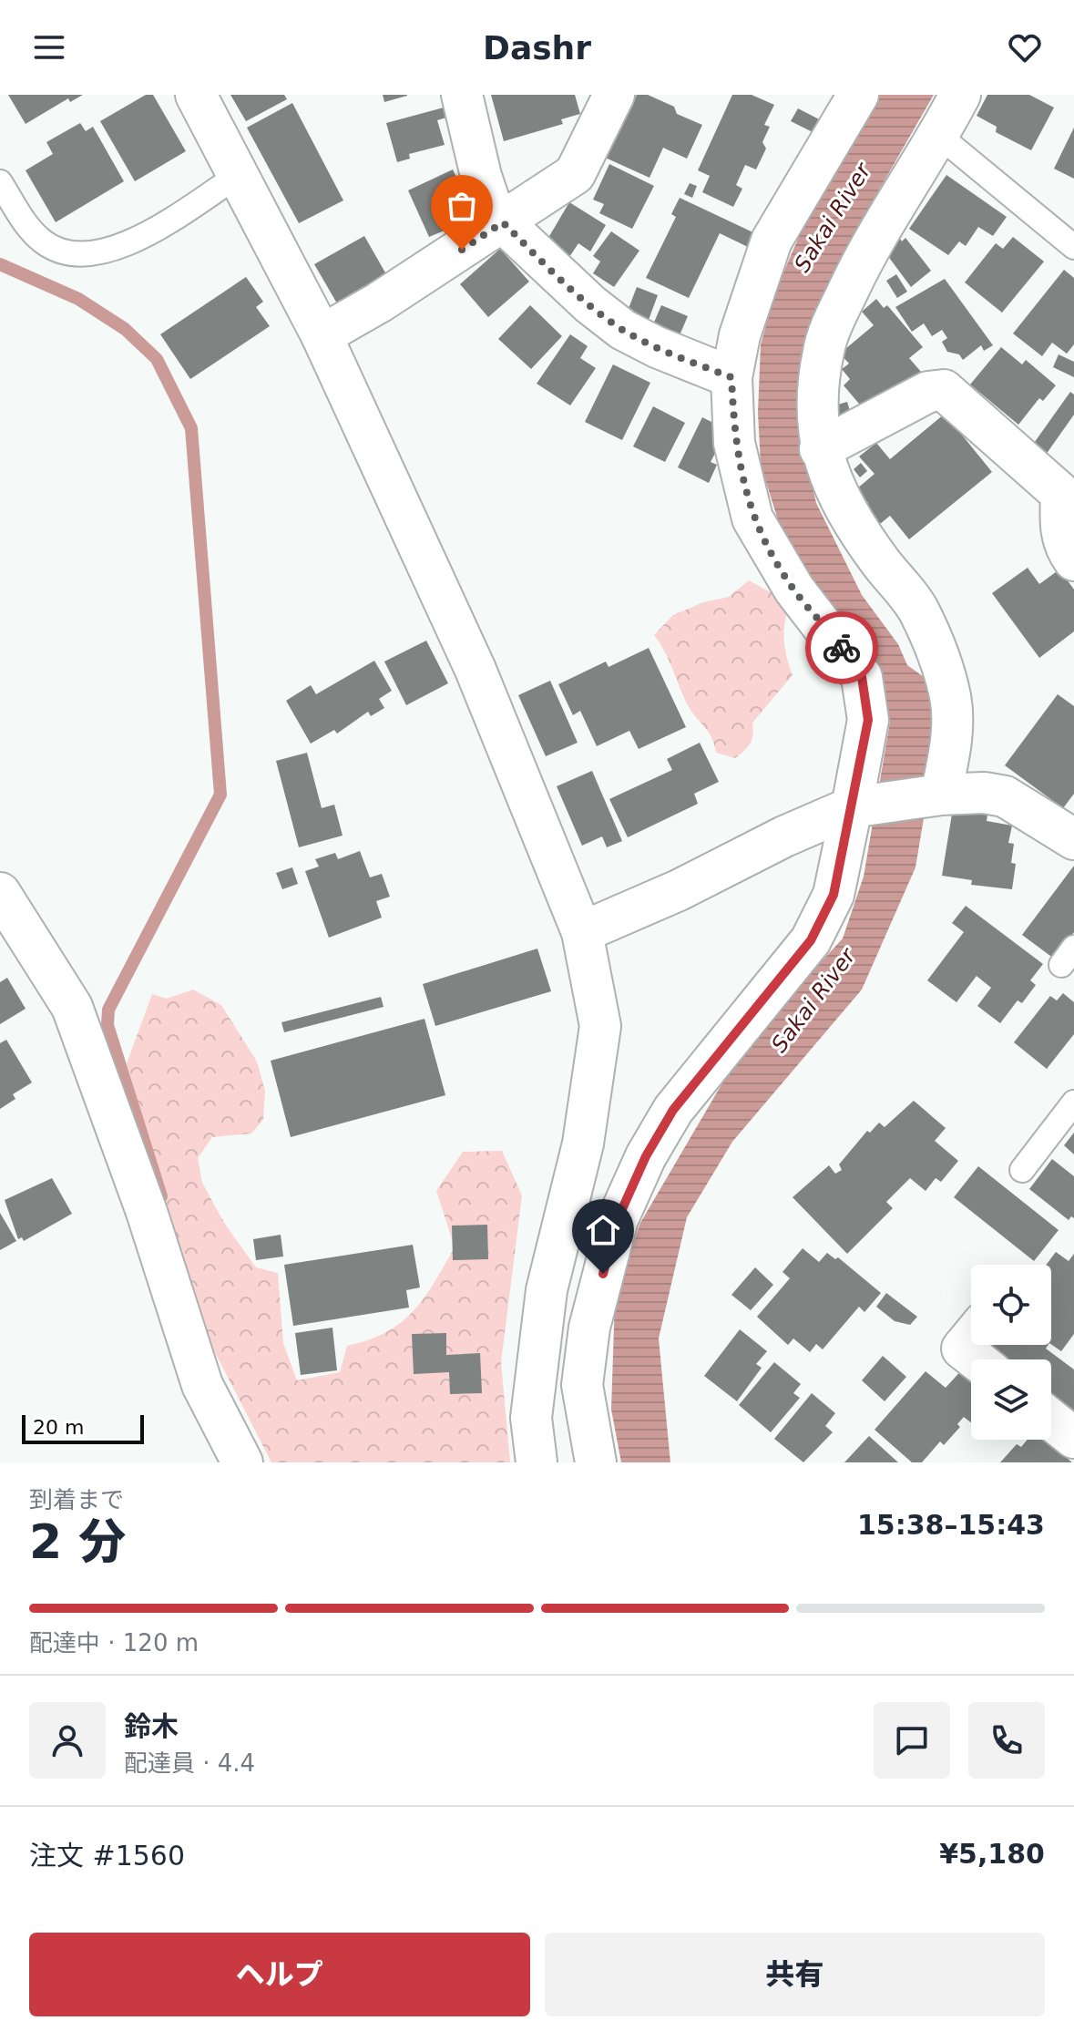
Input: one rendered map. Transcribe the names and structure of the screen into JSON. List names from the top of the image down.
{
  "water": ["Sakai River"],
  "scale_bar": "20 m",
  "page": {
    "header": "Dashr",
    "scale": "20 m",
    "heading": ["2 分", "到着まで", "15:38–15:43"],
    "panel": [
      "鈴木",
      "配達員 · 4.4",
      "注文 #1560",
      "¥5,180"
    ],
    "bar": "配達中 · 120 m",
    "buttons": ["ヘルプ", "共有"]
  }
}
